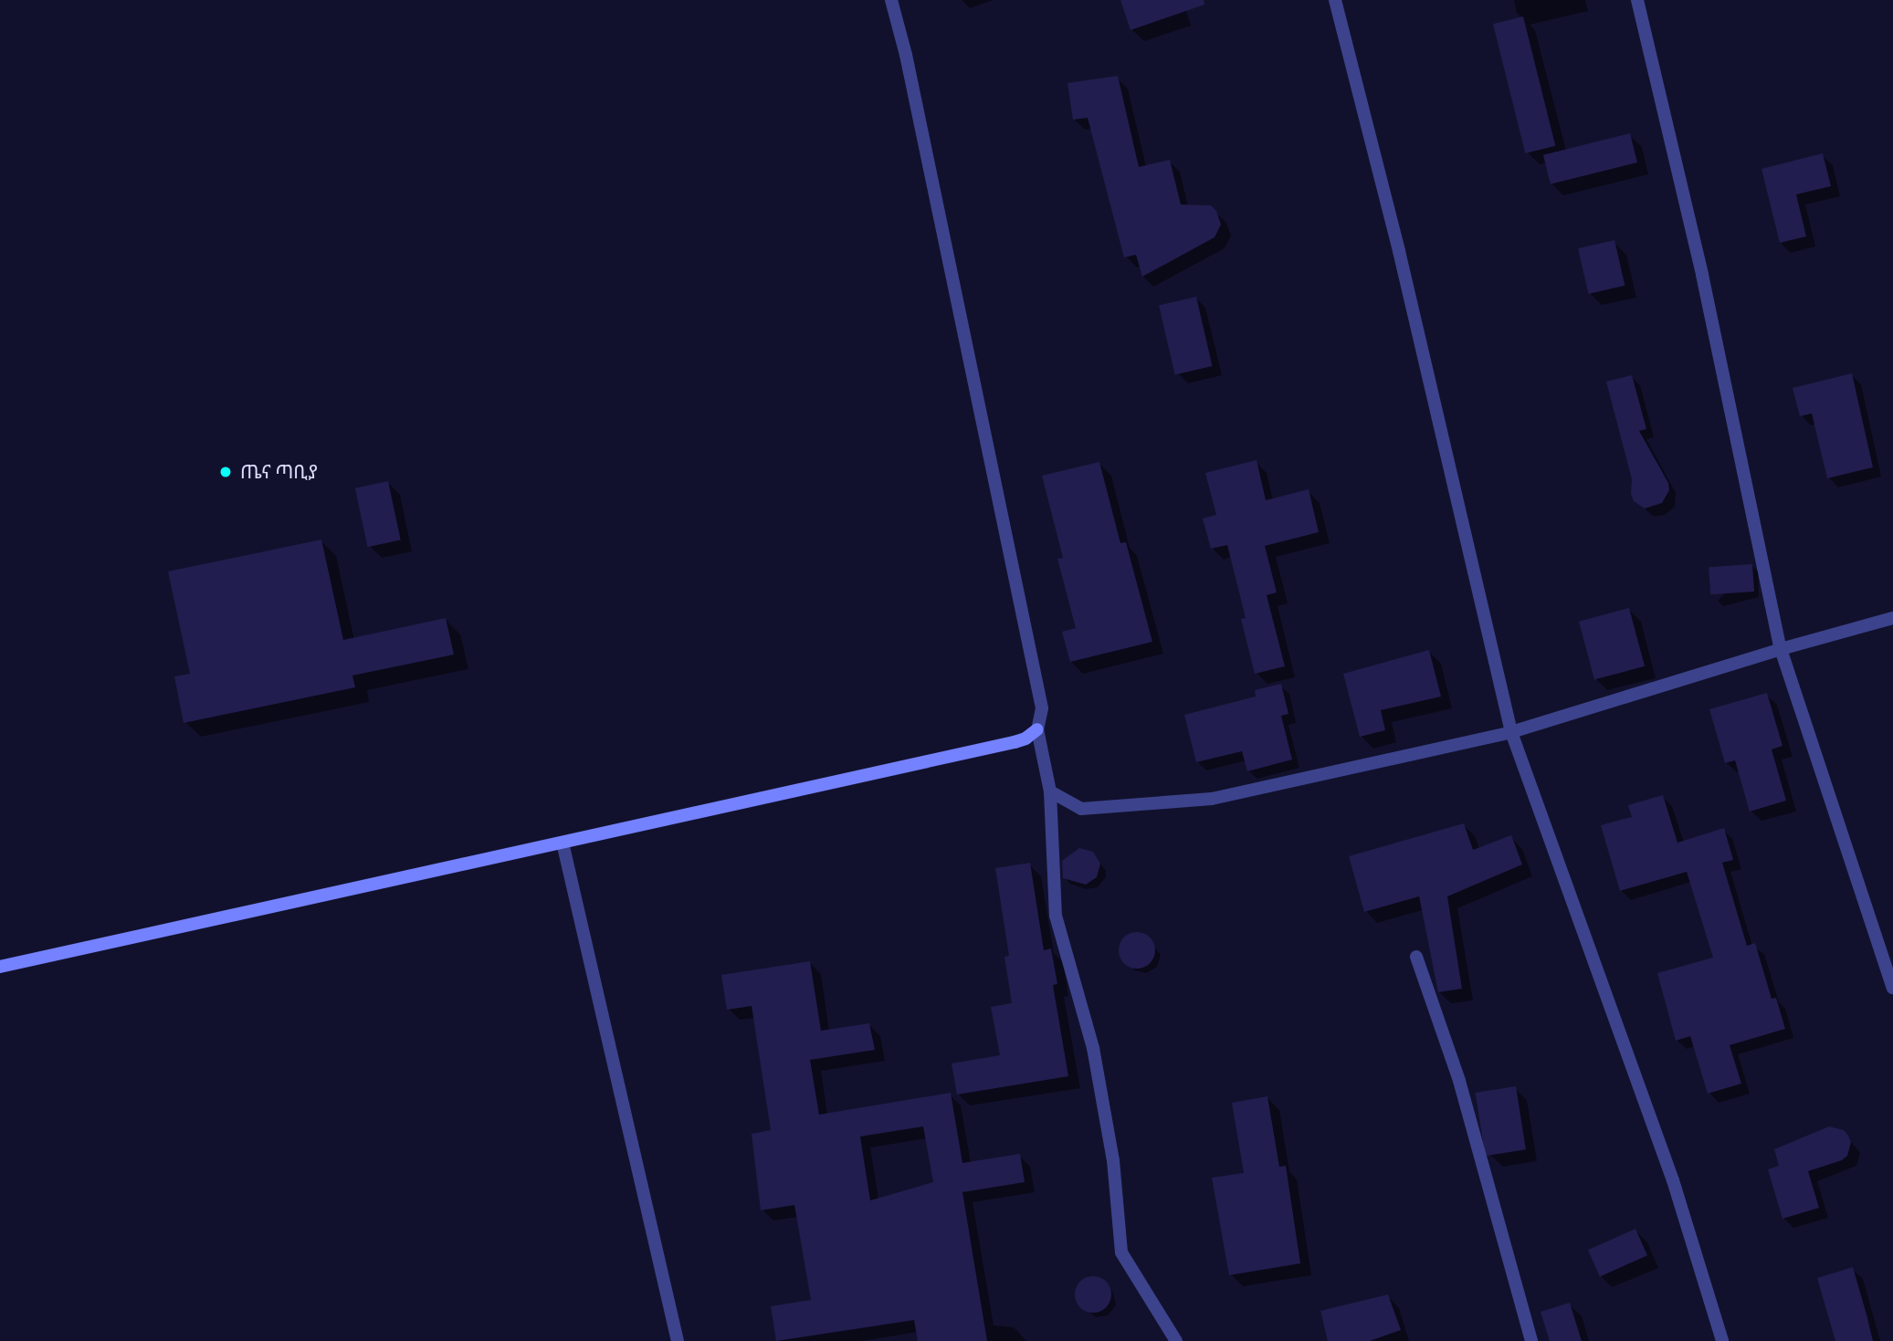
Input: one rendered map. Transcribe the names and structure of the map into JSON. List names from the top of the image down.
{
  "places": ["ጤና ጣቢያ"]
}
